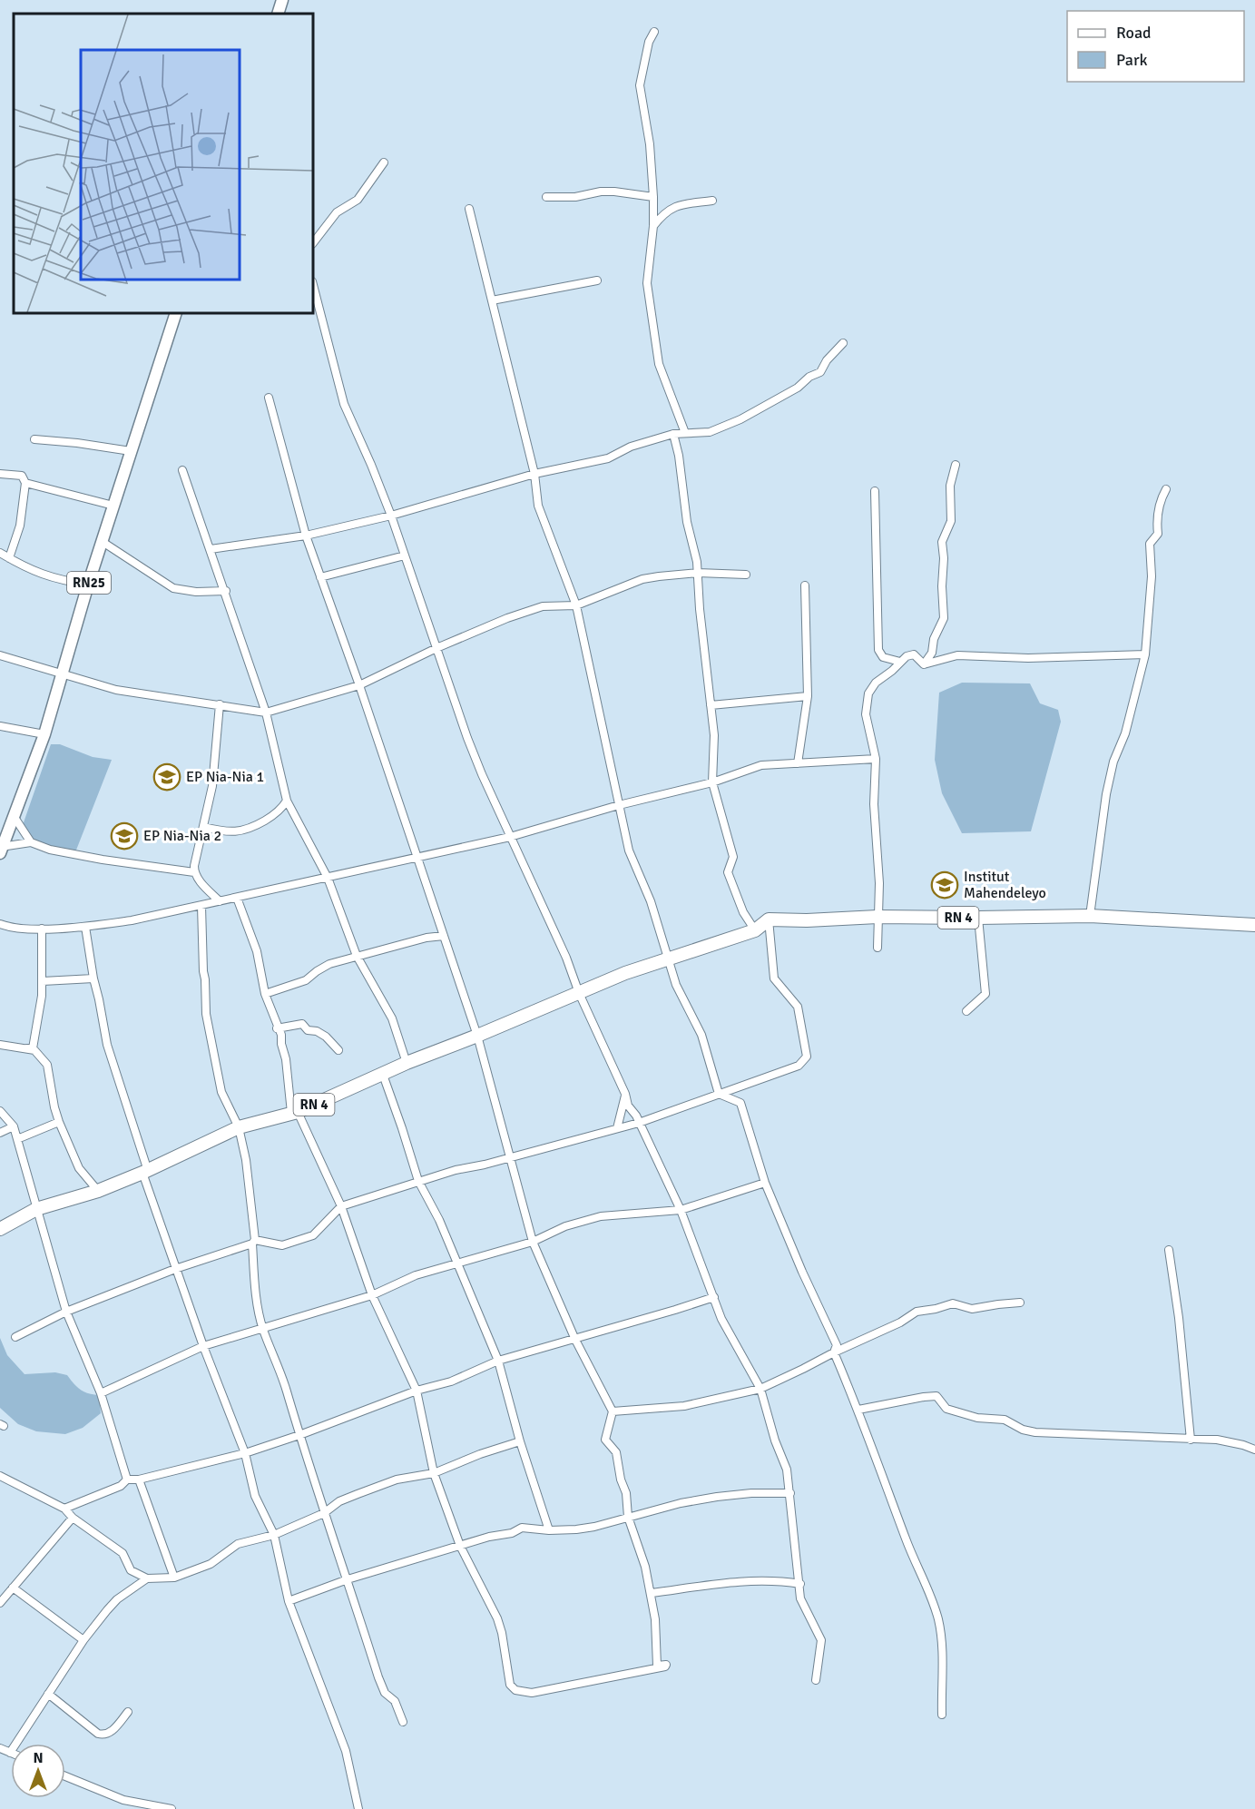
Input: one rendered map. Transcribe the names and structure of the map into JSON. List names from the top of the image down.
{
  "streets": {
    "highway": ["RN 4"],
    "main road": ["RN25"]
  },
  "places": {
    "school or university": ["EP Nia-Nia 1", "EP Nia-Nia 2", "Institut Mahendeleyo"]
  },
  "legend": ["Road", "Park"],
  "north": "top"
}
